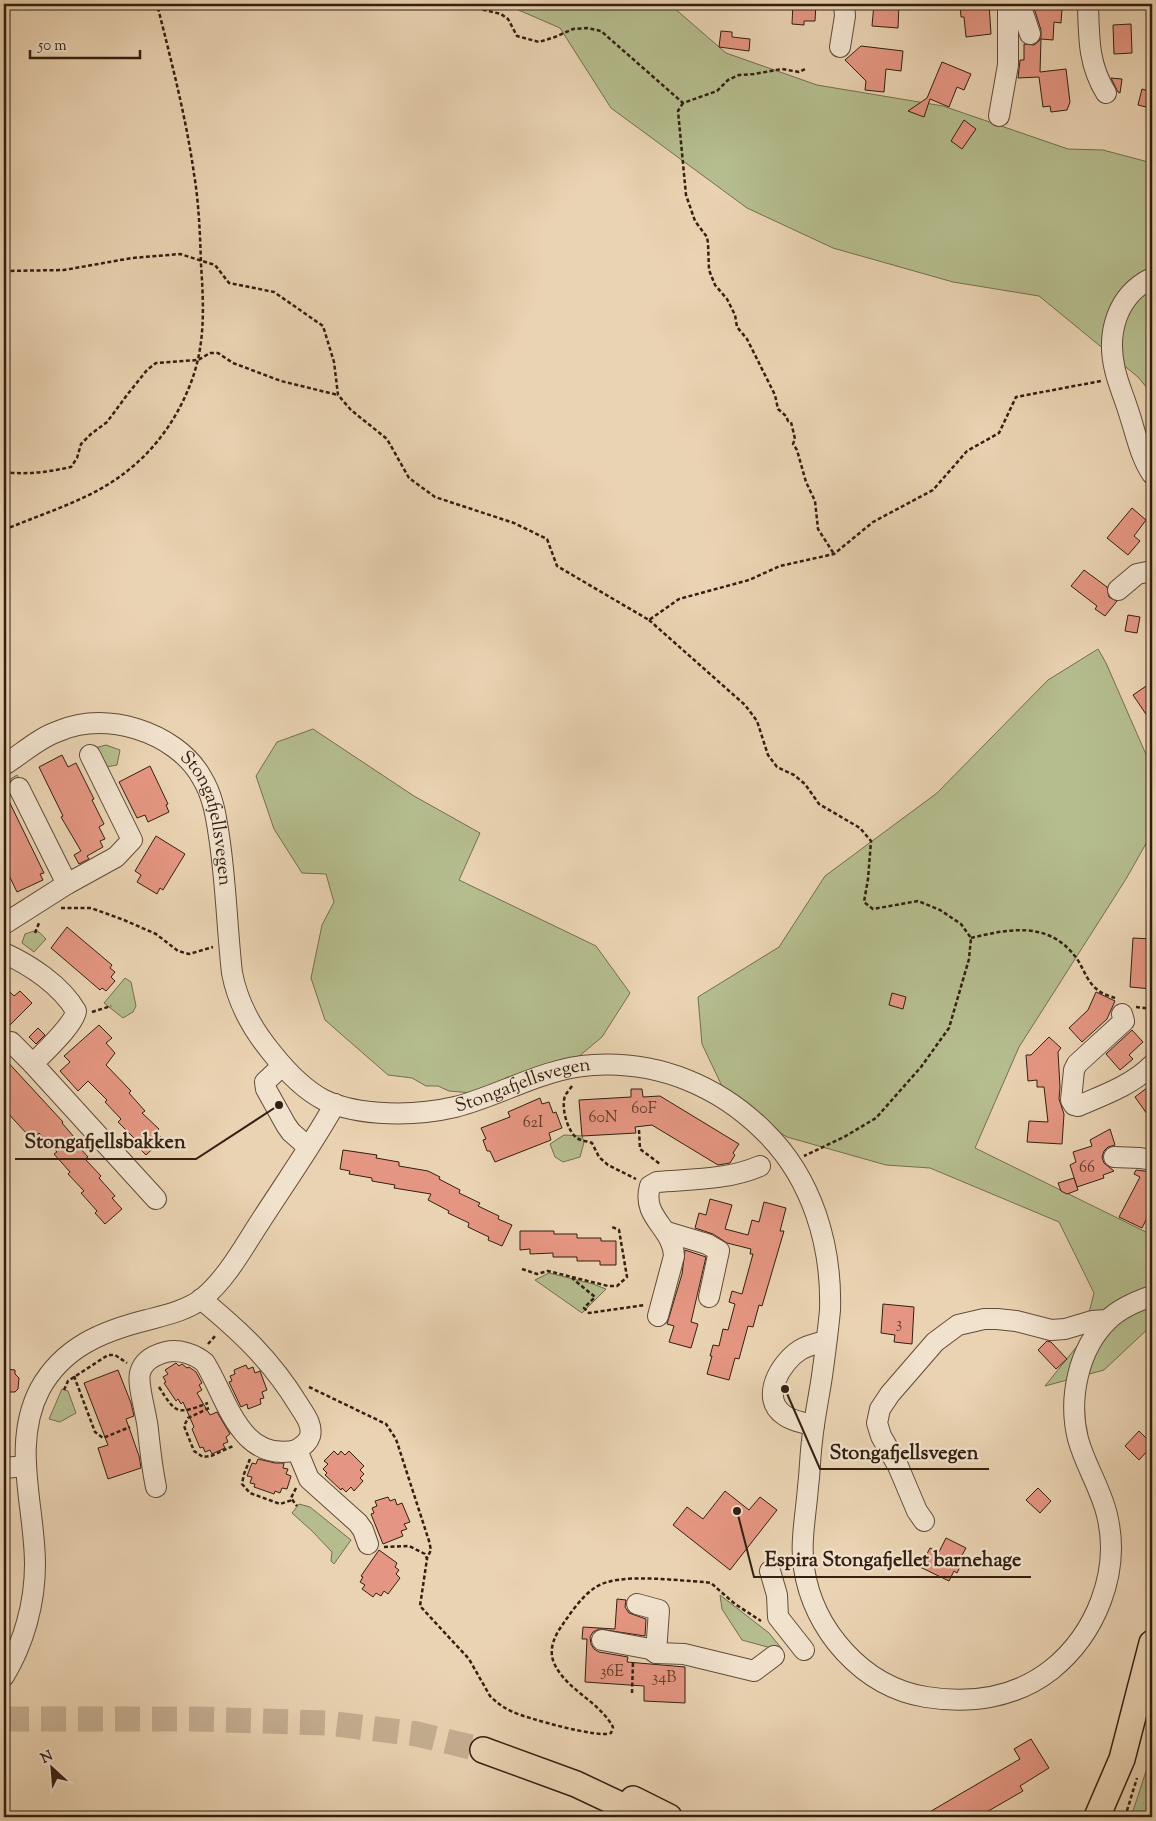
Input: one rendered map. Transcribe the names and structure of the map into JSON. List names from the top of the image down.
{
  "streets": {
    "street": ["Stongafjellsvegen"]
  },
  "places": ["Stongafjellsbakken", "Stongafjellsvegen", "Espira Stongafjellet barnehage"],
  "house_numbers": [
    "60F",
    "60N",
    "62I",
    "66",
    "3",
    "36E",
    "34B"
  ],
  "scale_bar": "50 m",
  "north": "top left"
}
